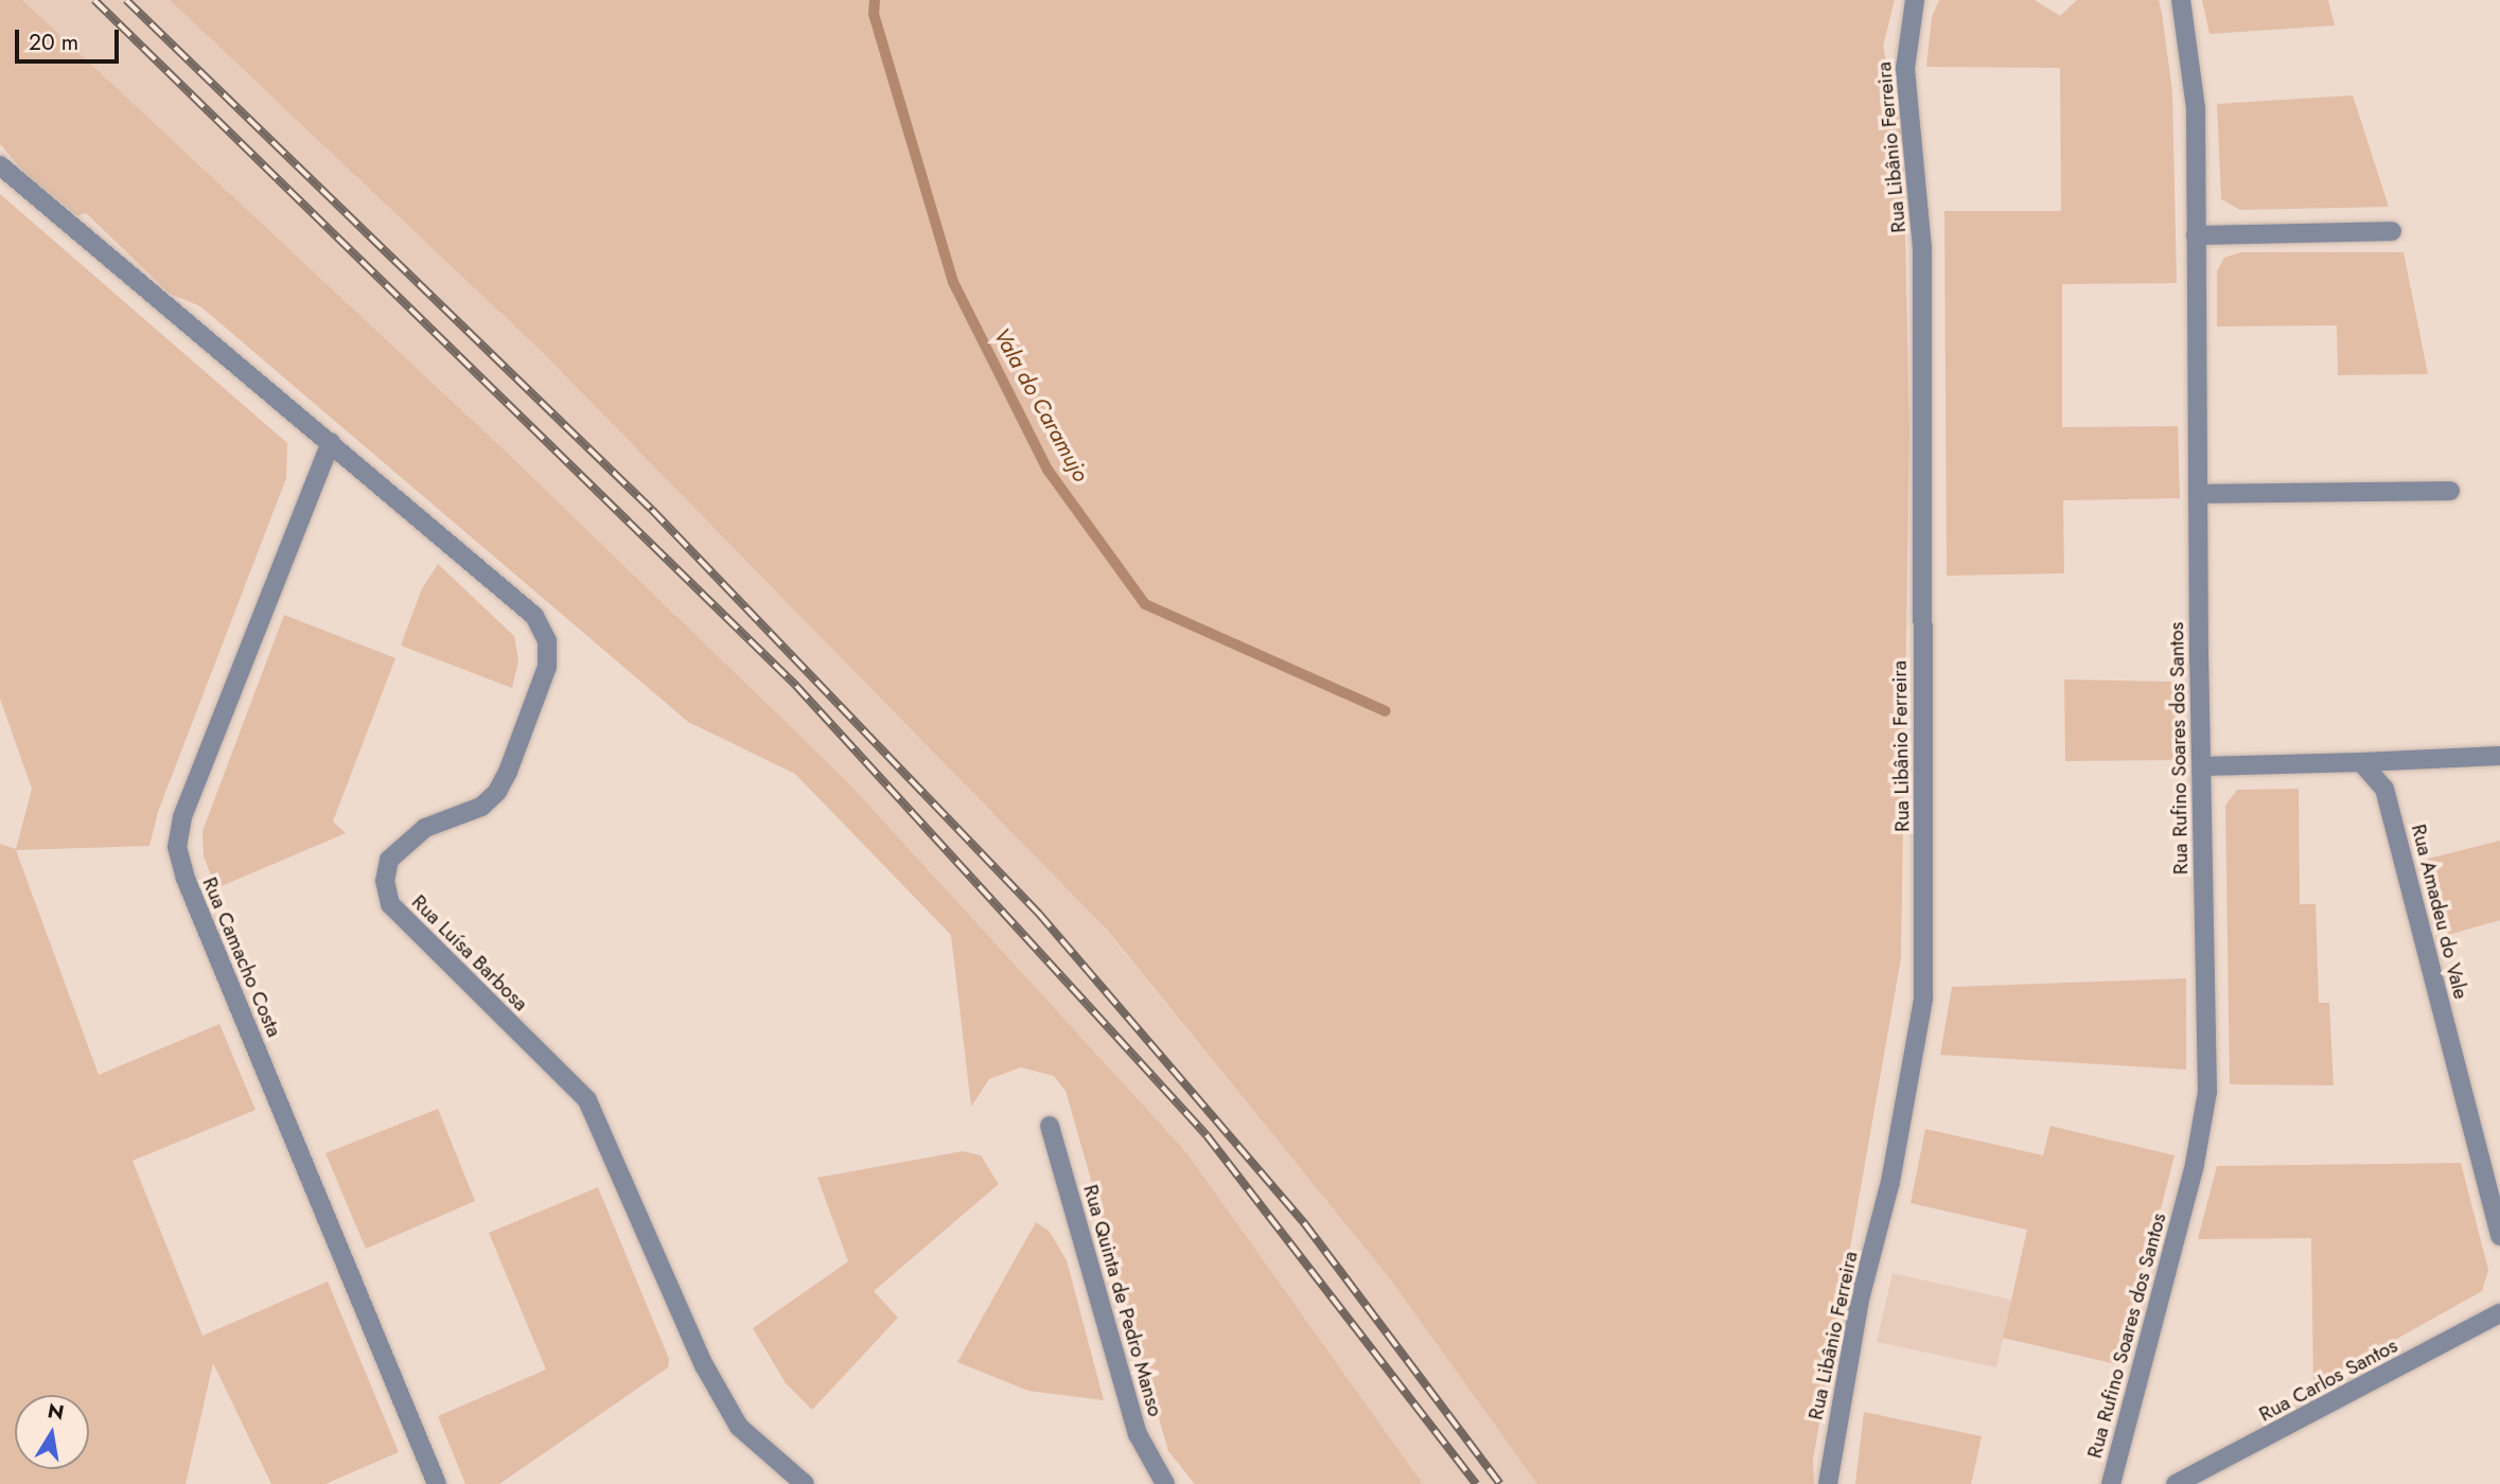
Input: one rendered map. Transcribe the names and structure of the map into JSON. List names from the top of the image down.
{
  "streets": {
    "street": [
      "Rua Libânio Ferreira",
      "Rua Rufino Soares dos Santos",
      "Rua Amadeu do Vale",
      "Rua Luísa Barbosa",
      "Rua Camacho Costa",
      "Rua Quinta de Pedro Manso",
      "Rua Carlos Santos"
    ]
  },
  "crossings": [
    ["Rua Luísa Barbosa", "Rua Camacho Costa"]
  ],
  "water": ["Vala do Caramujo"],
  "scale_bar": "20 m",
  "north": "top"
}
